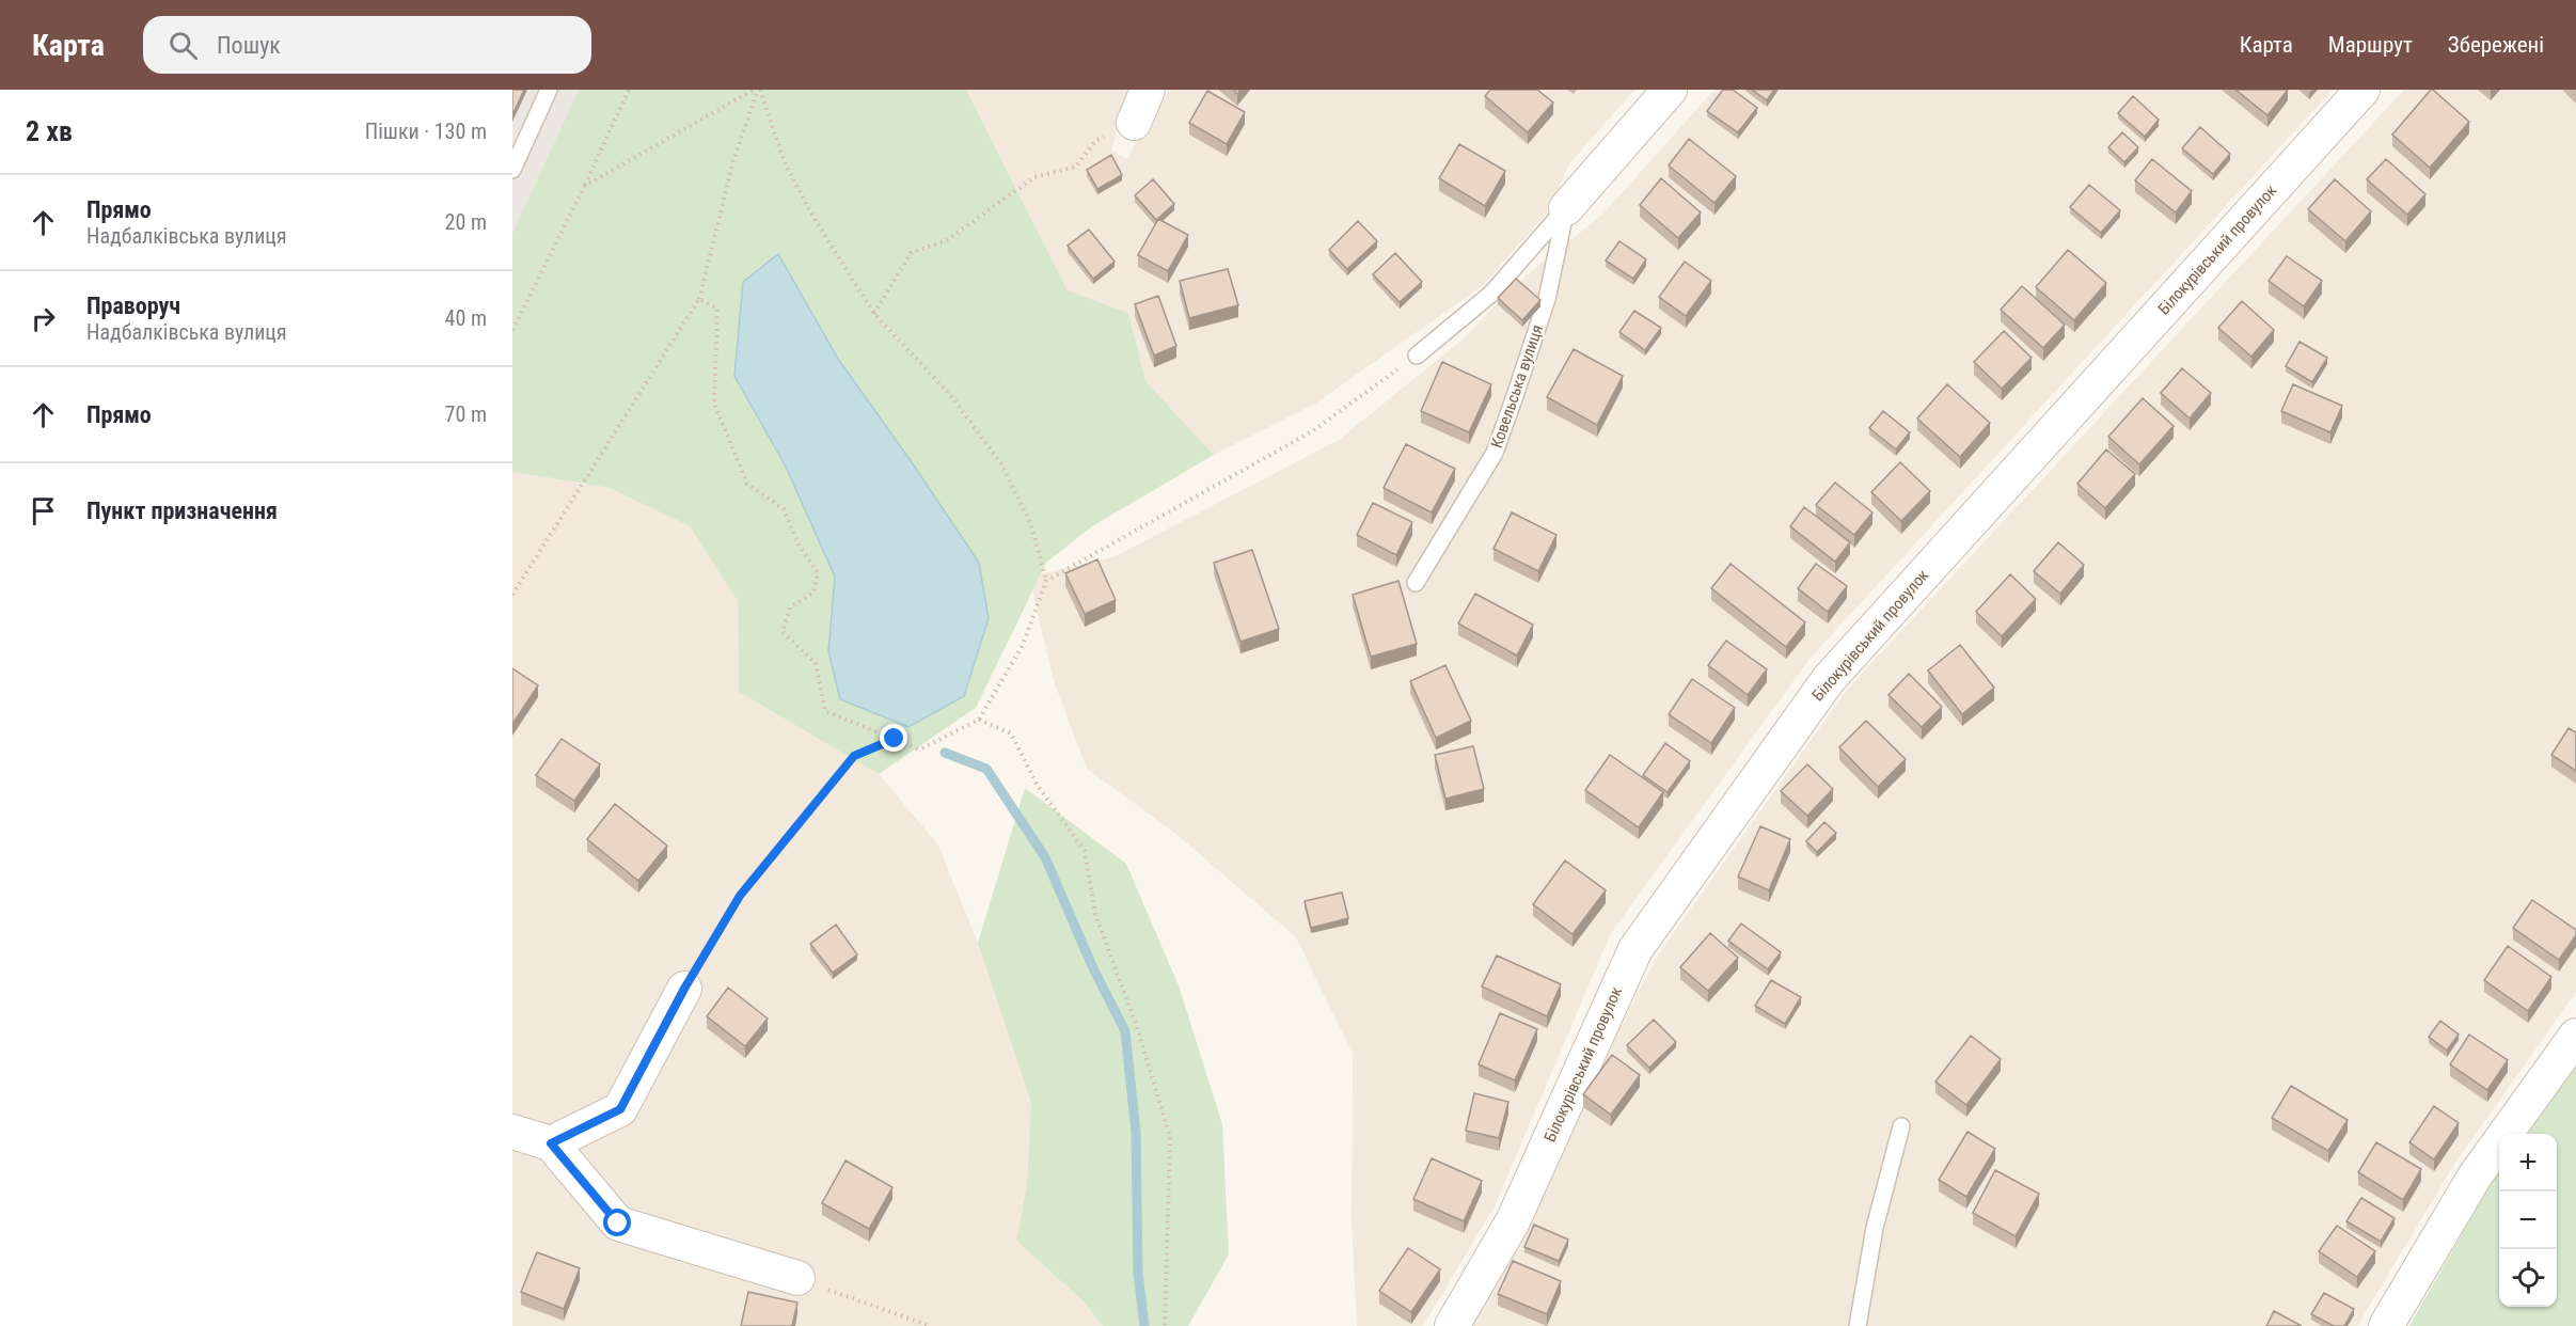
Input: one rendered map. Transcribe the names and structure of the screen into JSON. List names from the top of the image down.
{
  "streets": {
    "street": ["Білокурівський провулок", "Ковельська вулиця"]
  },
  "page": {
    "header": "Карта",
    "search": "Пошук",
    "nav": ["Карта", "Маршрут", "Збережені"],
    "heading": ["2 хв", "Пішки · 130 m"],
    "list": [
      ["Прямо", "Надбалківська вулиця", "20 m"],
      ["Праворуч", "Надбалківська вулиця", "40 m"],
      ["Прямо", "70 m"],
      "Пункт призначення"
    ],
    "map_buttons": ["+", "−"]
  }
}
